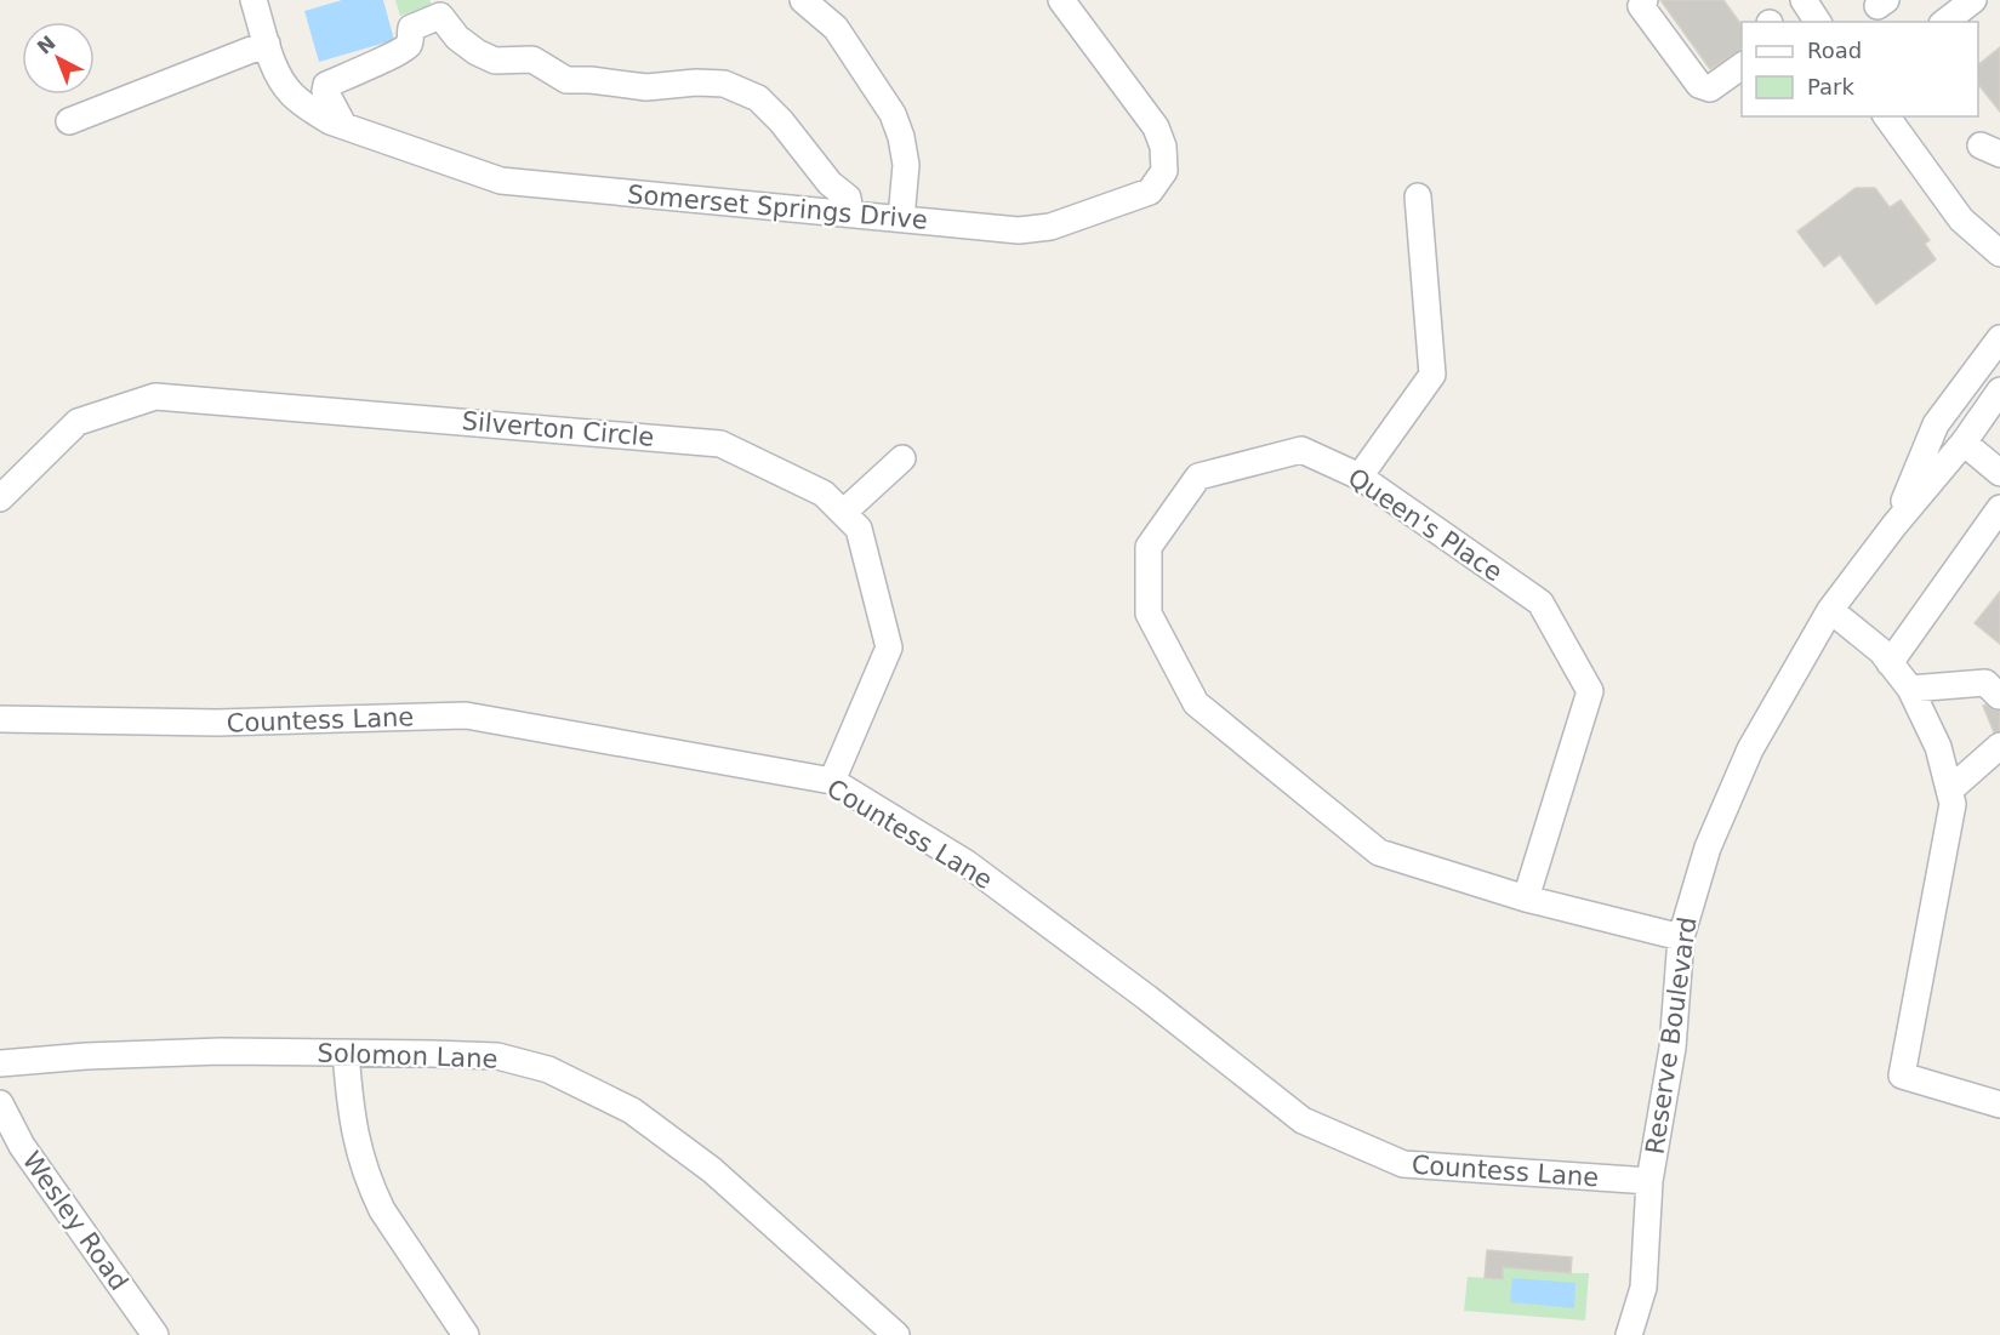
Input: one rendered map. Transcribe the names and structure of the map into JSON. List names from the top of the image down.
{
  "streets": {
    "street": [
      "Somerset Springs Drive",
      "Silverton Circle",
      "Queen's Place",
      "Countess Lane",
      "Reserve Boulevard",
      "Solomon Lane",
      "Wesley Road"
    ]
  },
  "crossings": [
    ["Silverton Circle", "Countess Lane"],
    ["Queen's Place", "Reserve Boulevard"],
    ["Countess Lane", "Reserve Boulevard"]
  ],
  "legend": ["Road", "Park"],
  "north": "top left"
}
